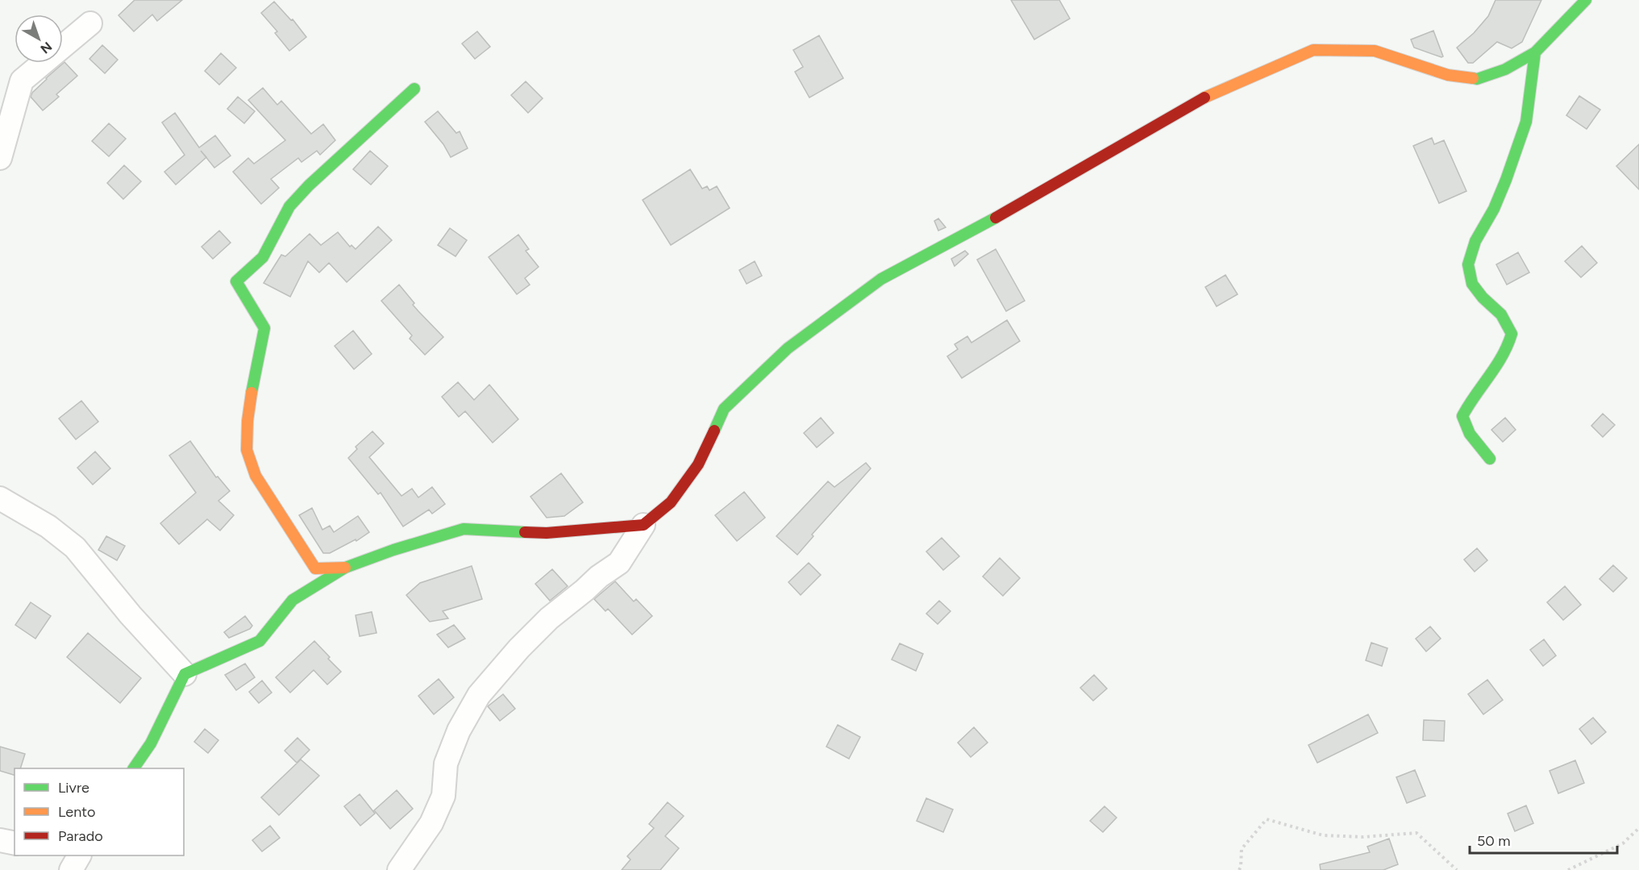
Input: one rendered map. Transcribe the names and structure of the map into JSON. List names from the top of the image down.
{
  "legend": ["Livre", "Lento", "Parado"],
  "scale_bar": "50 m",
  "north": "bottom right"
}
